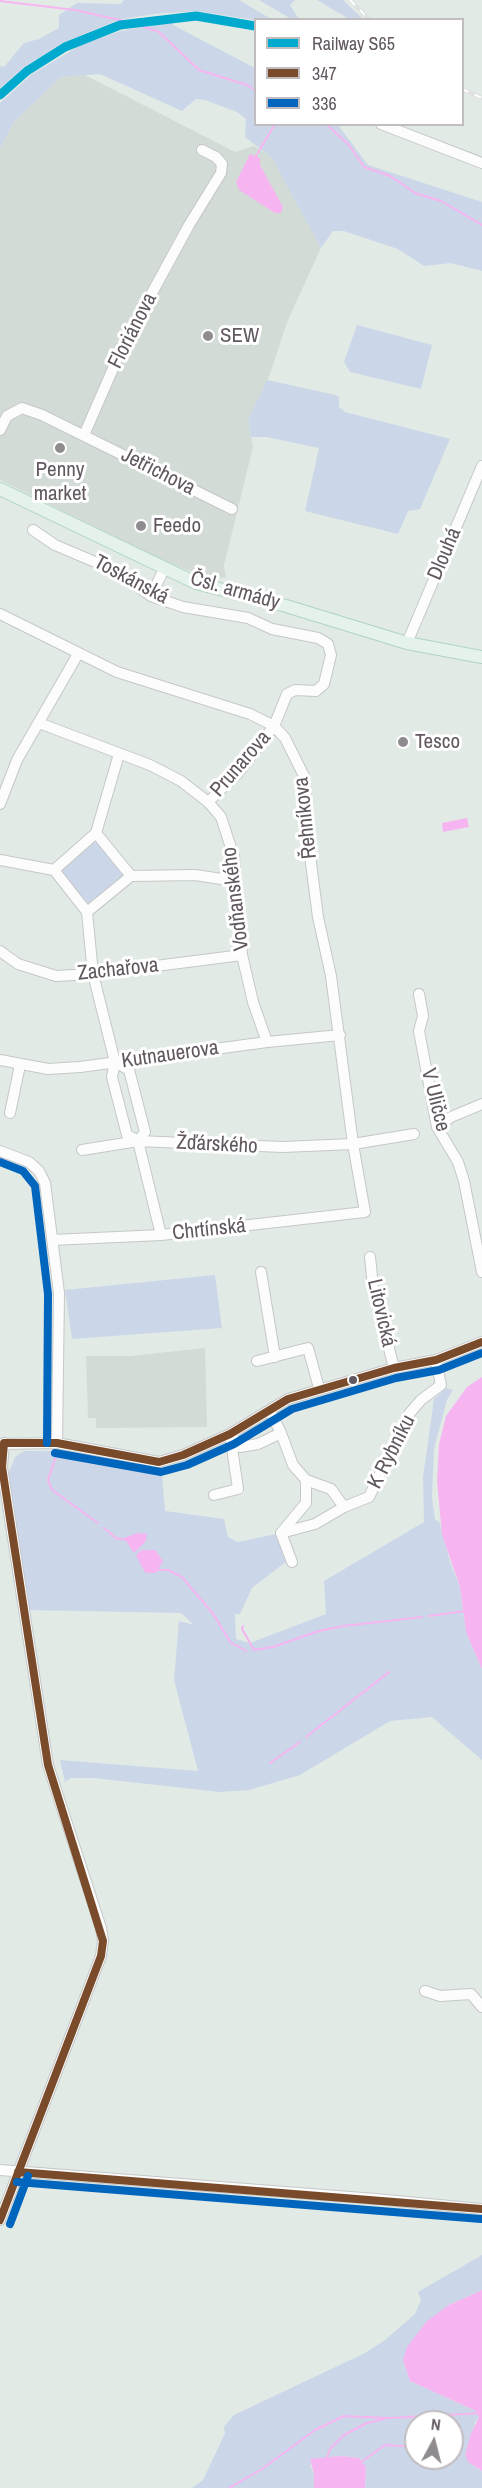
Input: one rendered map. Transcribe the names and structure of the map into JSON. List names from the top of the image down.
{
  "streets": {
    "main road": ["Čsl. armády"],
    "street": [
      "Floriánova",
      "Jetřichova",
      "Dlouhá",
      "Toskánská",
      "Prunarova",
      "Řehníkova",
      "Vodňanského",
      "Zachařova",
      "Kutnauerova",
      "V Uličce",
      "Žďárského",
      "Chrtínská",
      "Litovická",
      "K Rybníku"
    ]
  },
  "crossings": [
    ["Floriánova", "Jetřichova"],
    ["Dlouhá", "Čsl. armády"],
    ["Toskánská", "Prunarova"],
    ["Toskánská", "Řehníkova"],
    ["Prunarova", "Řehníkova"],
    ["Prunarova", "Vodňanského"],
    ["Řehníkova", "Kutnauerova"],
    ["Řehníkova", "Žďárského"],
    ["Řehníkova", "Chrtínská"],
    ["Vodňanského", "Zachařova"],
    ["Vodňanského", "Kutnauerova"],
    ["Litovická", "K Rybníku"]
  ],
  "places": [
    "SEW",
    "Penny market",
    "Feedo",
    "Tesco"
  ],
  "lines": ["rail line S65", "transit line 336", "transit line 347"],
  "legend": ["Railway S65", "347", "336"],
  "north": "top"
}
